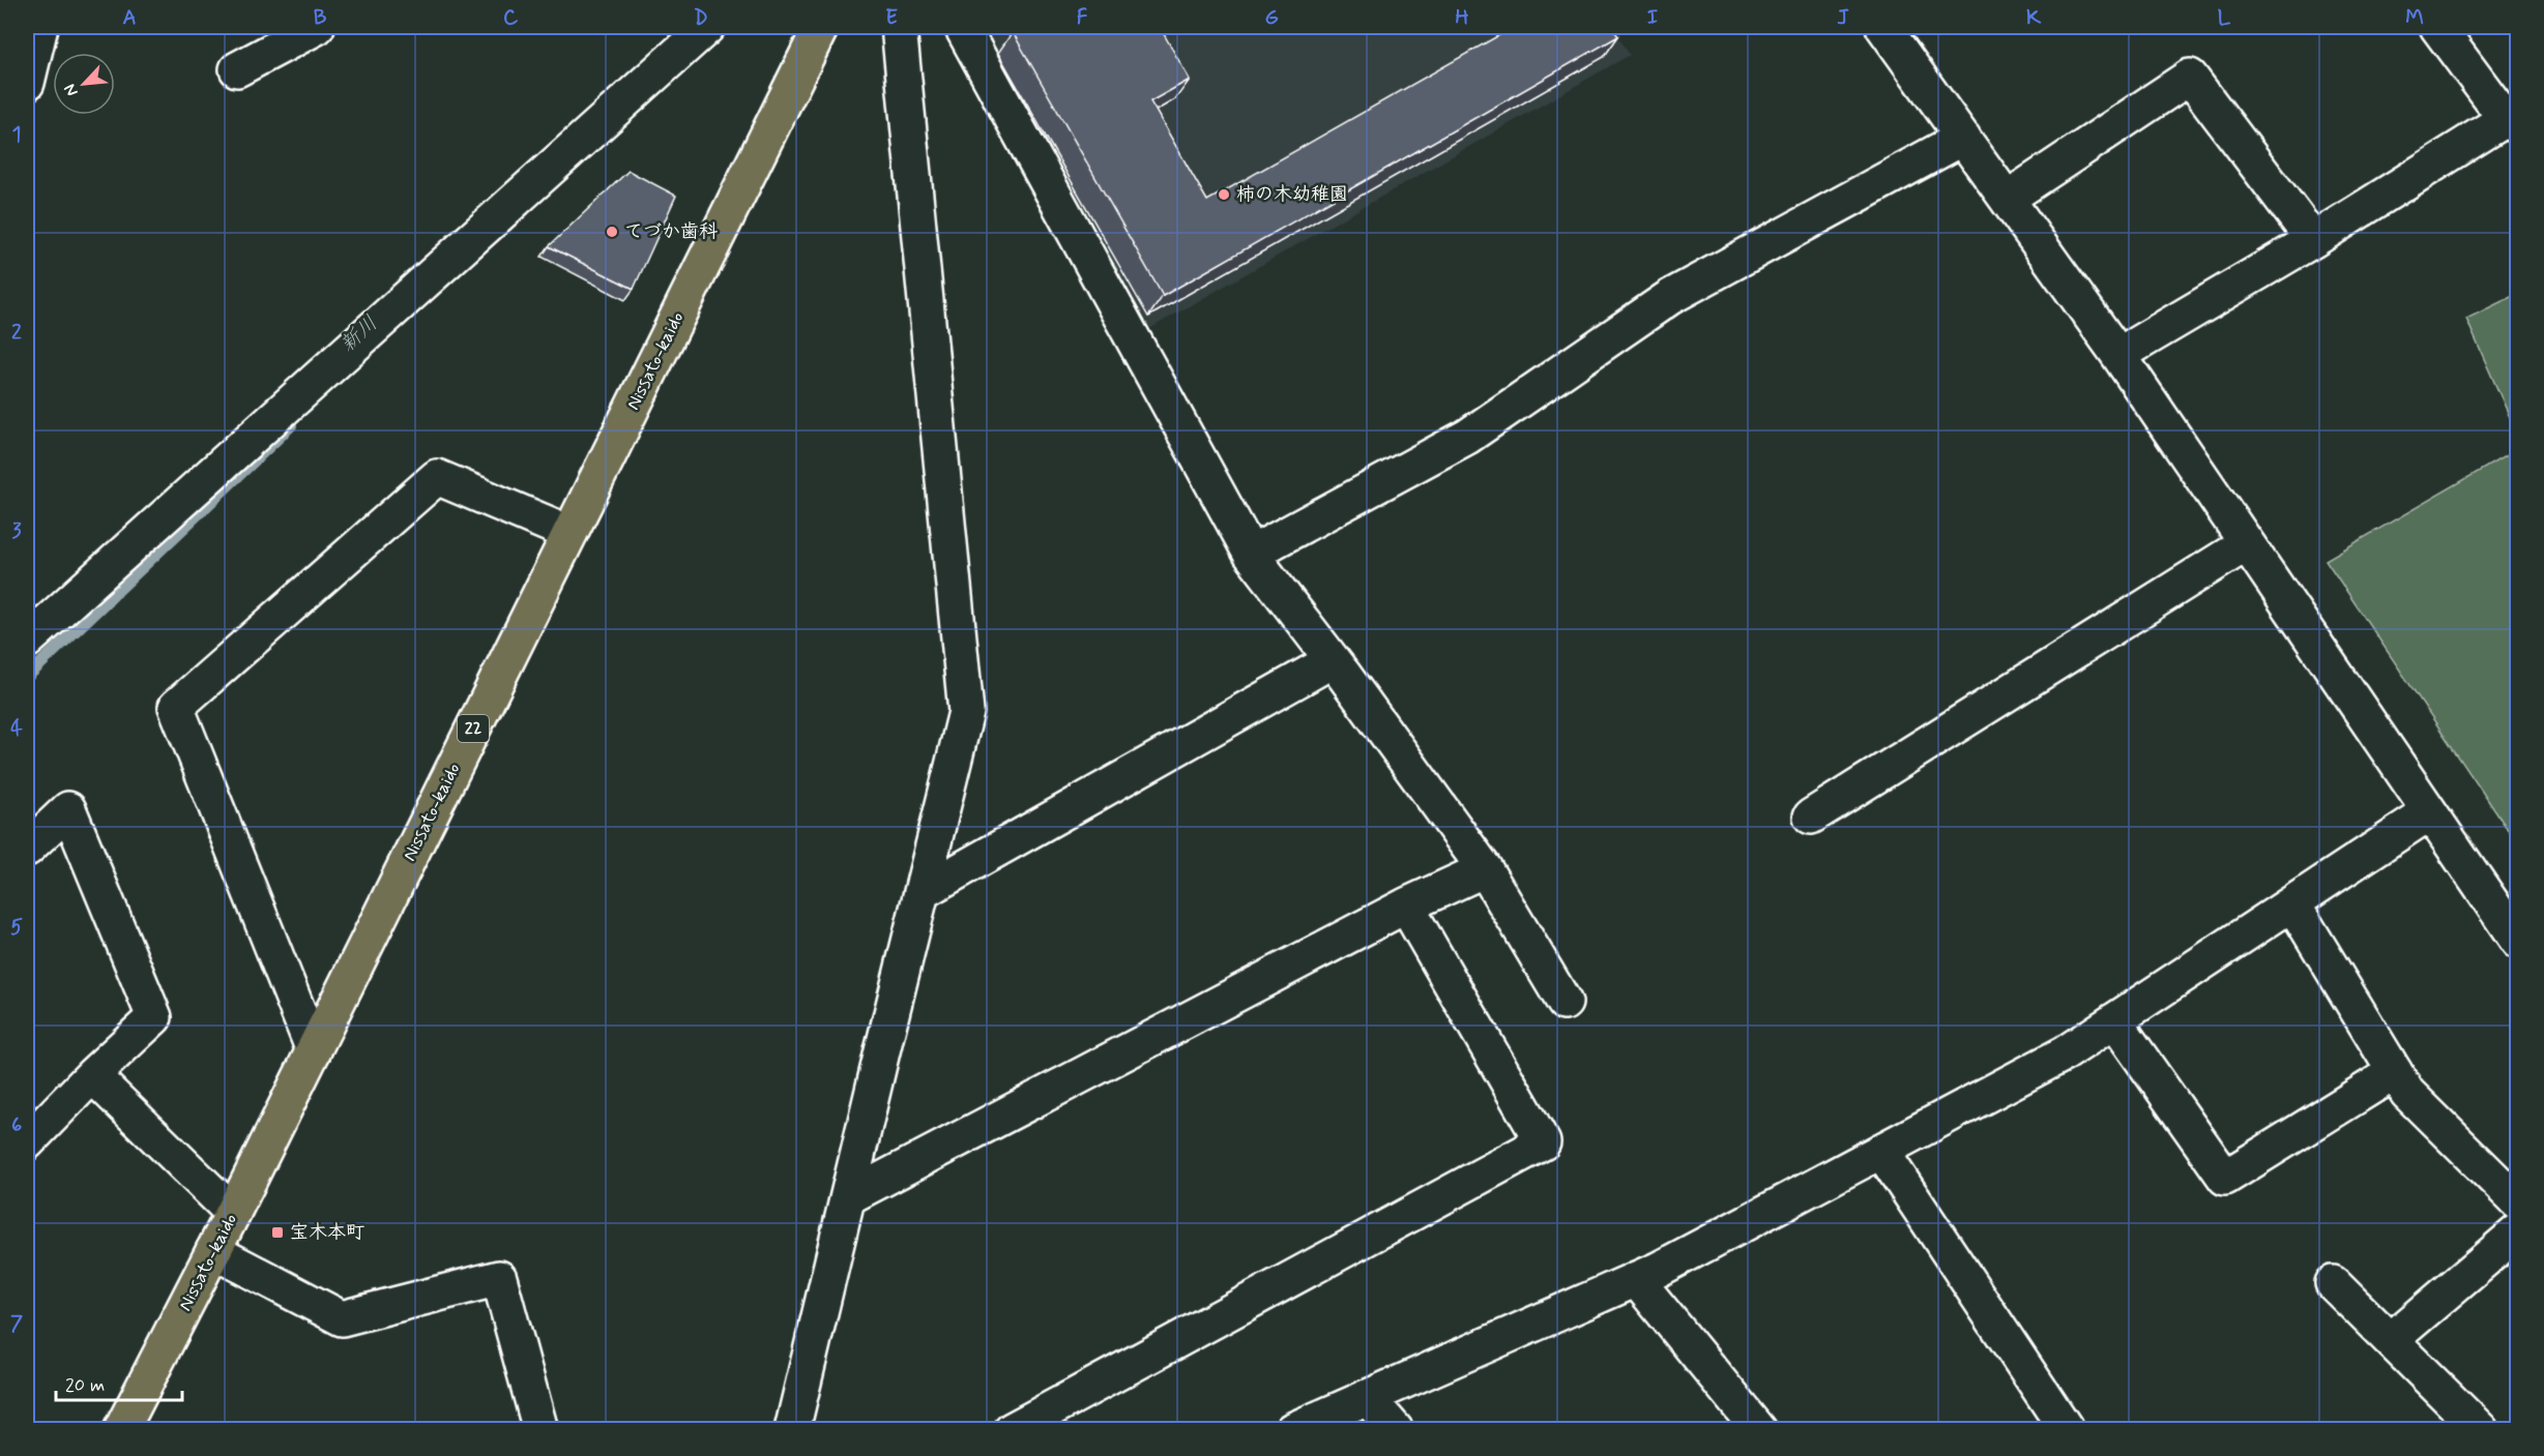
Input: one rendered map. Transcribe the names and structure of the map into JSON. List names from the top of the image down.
{
  "streets": {
    "main road": ["Nissato-kaido", "22"]
  },
  "water": ["新川"],
  "places": {
    "other": ["柿の木幼稚園", "てづか歯科"],
    "transit": ["宝木本町"]
  },
  "scale_bar": "20 m",
  "north": "bottom left",
  "grid": {
    "columns": [
      "A",
      "B",
      "C",
      "D",
      "E",
      "F",
      "G",
      "H",
      "I",
      "J",
      "K",
      "L",
      "M"
    ],
    "rows": [
      "1",
      "2",
      "3",
      "4",
      "5",
      "6",
      "7"
    ]
  }
}
